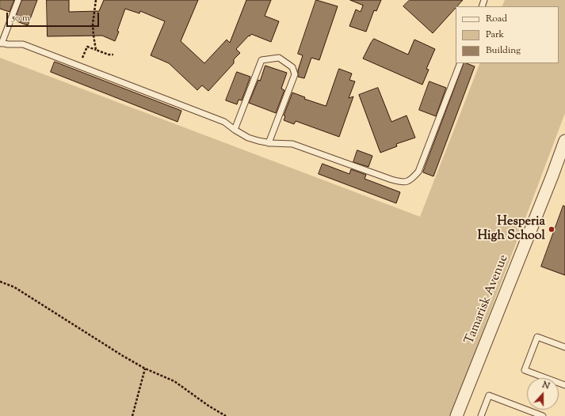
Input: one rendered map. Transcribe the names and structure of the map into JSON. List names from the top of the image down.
{
  "streets": {
    "street": ["Tamarisk Avenue"]
  },
  "places": ["Hesperia High School"],
  "legend": ["Road", "Park", "Building"],
  "scale_bar": "50 m",
  "north": "top"
}
